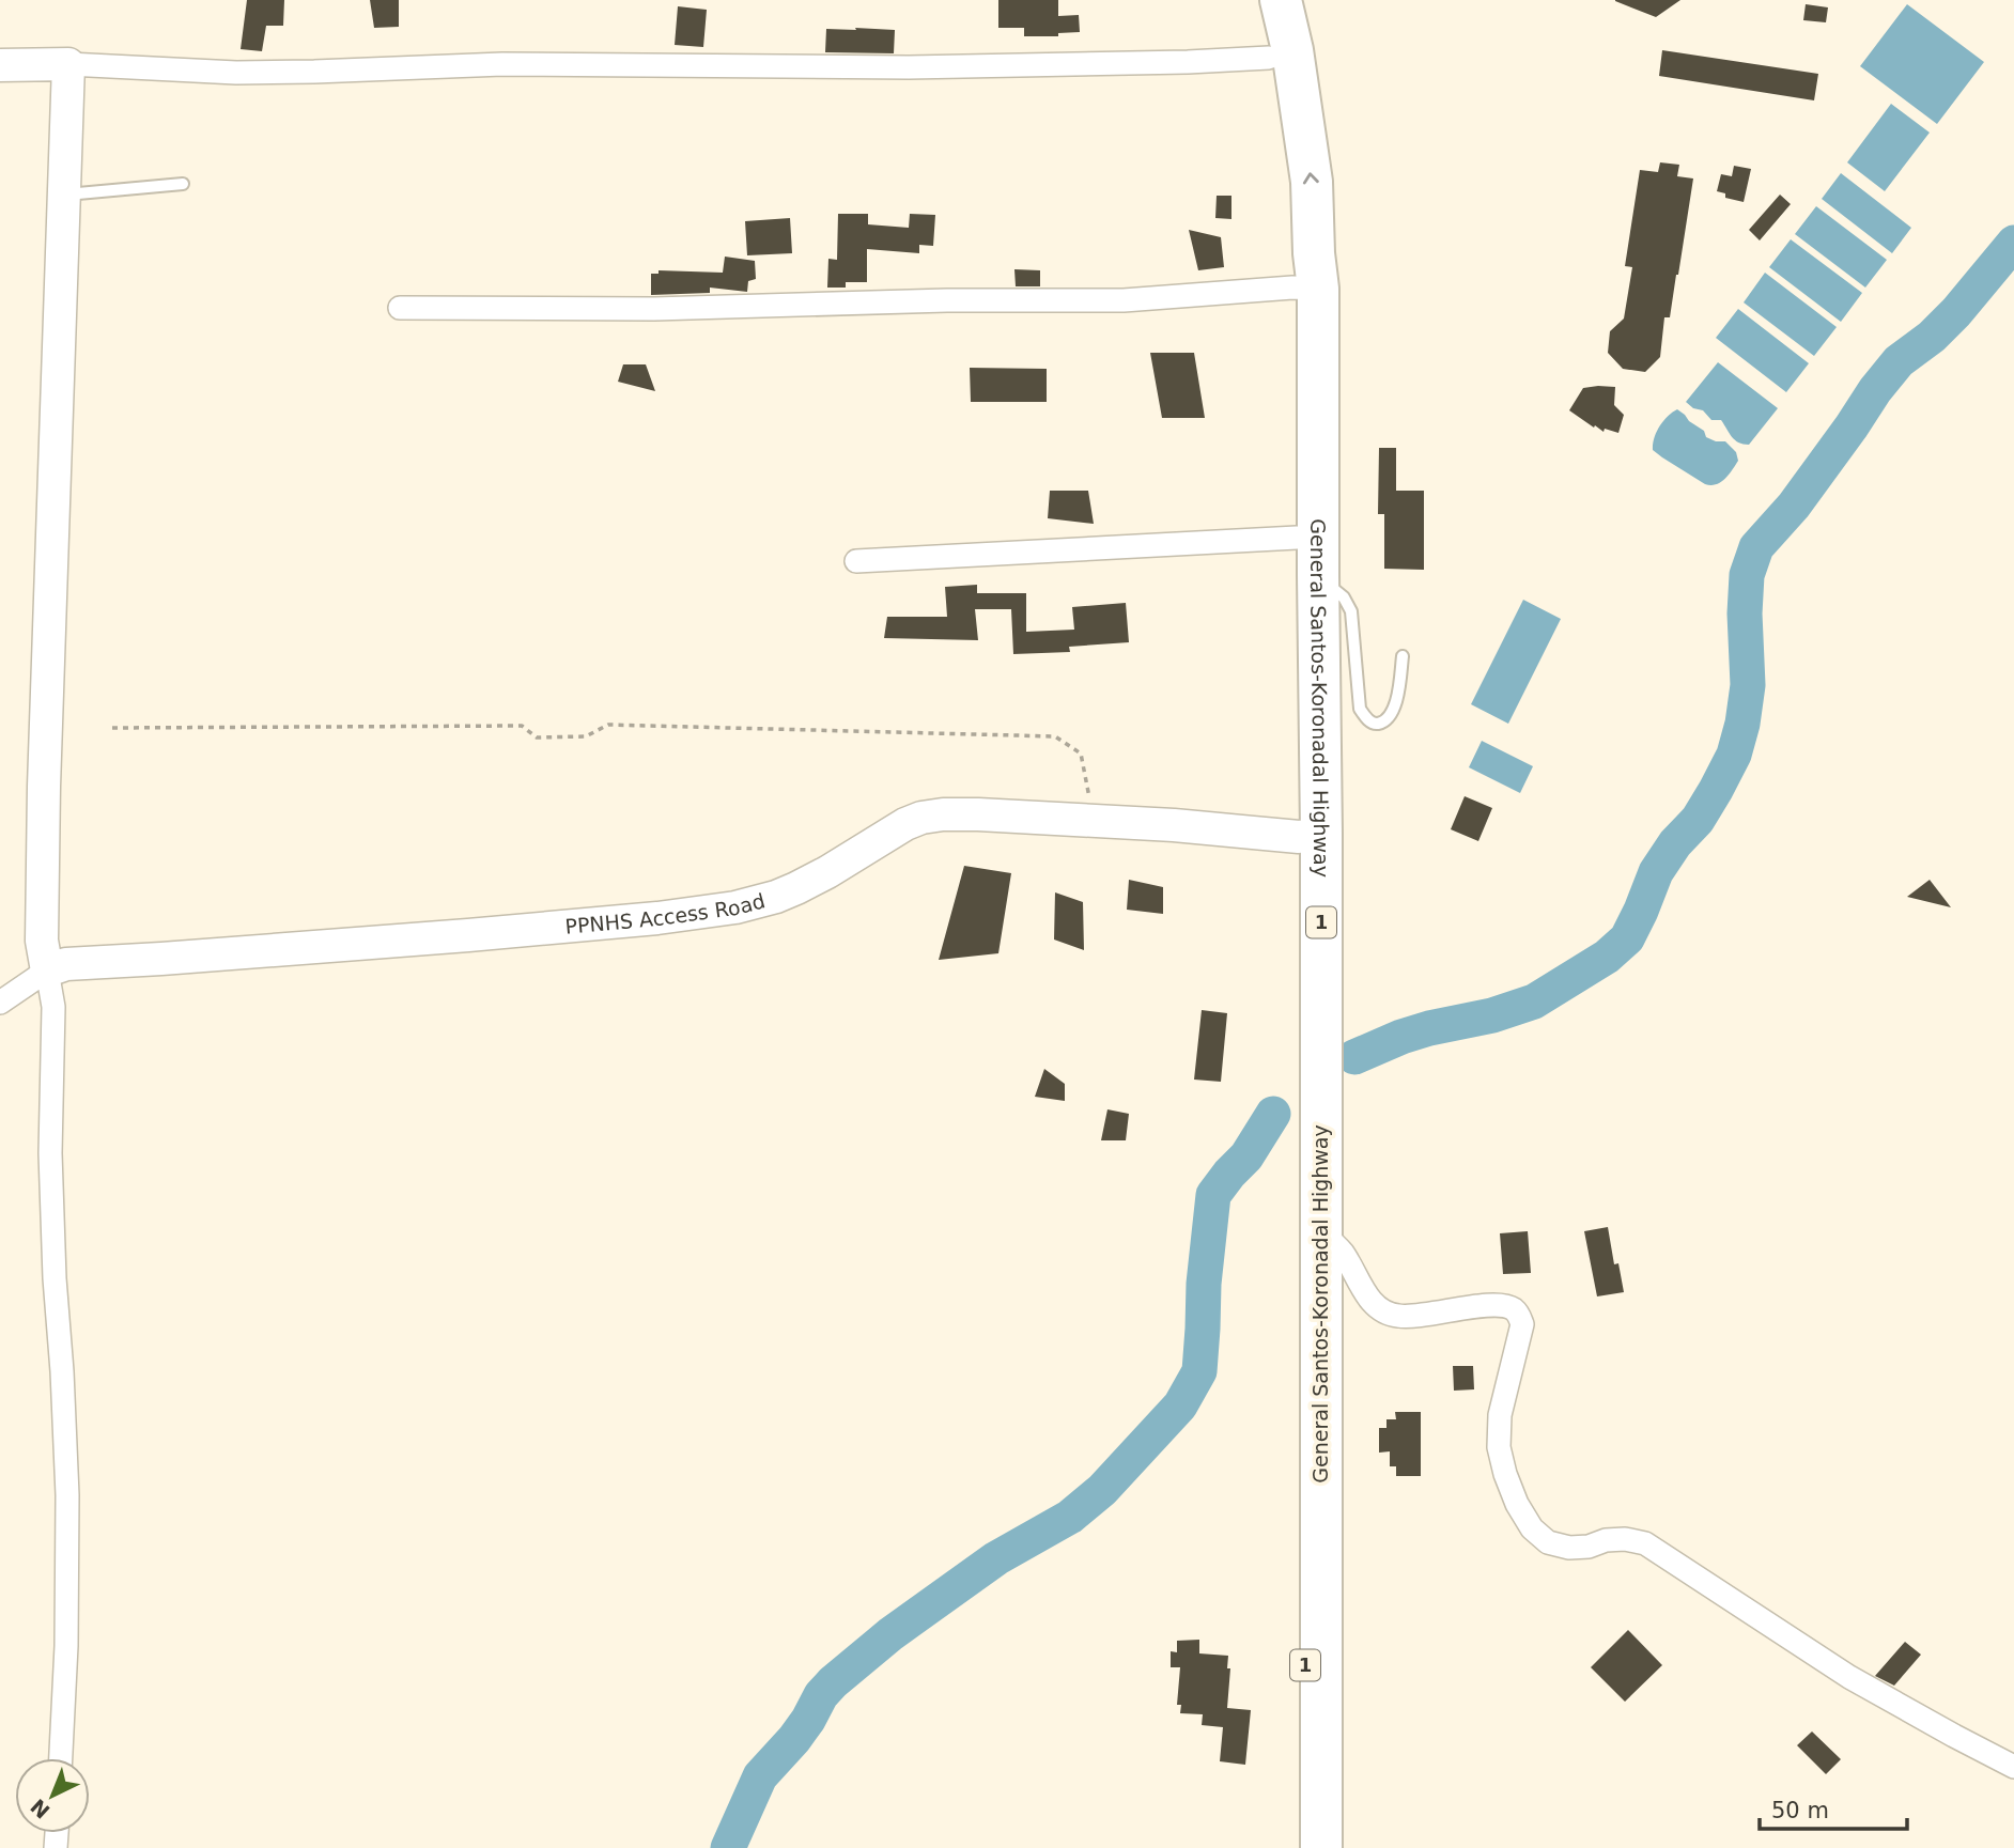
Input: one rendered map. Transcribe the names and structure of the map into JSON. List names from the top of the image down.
{
  "streets": {
    "highway": ["General Santos-Koronadal Highway", "1"],
    "street": ["PPNHS Access Road"]
  },
  "crossings": [
    ["General Santos-Koronadal Highway", "PPNHS Access Road"]
  ],
  "scale_bar": "50 m",
  "north": "bottom left"
}
